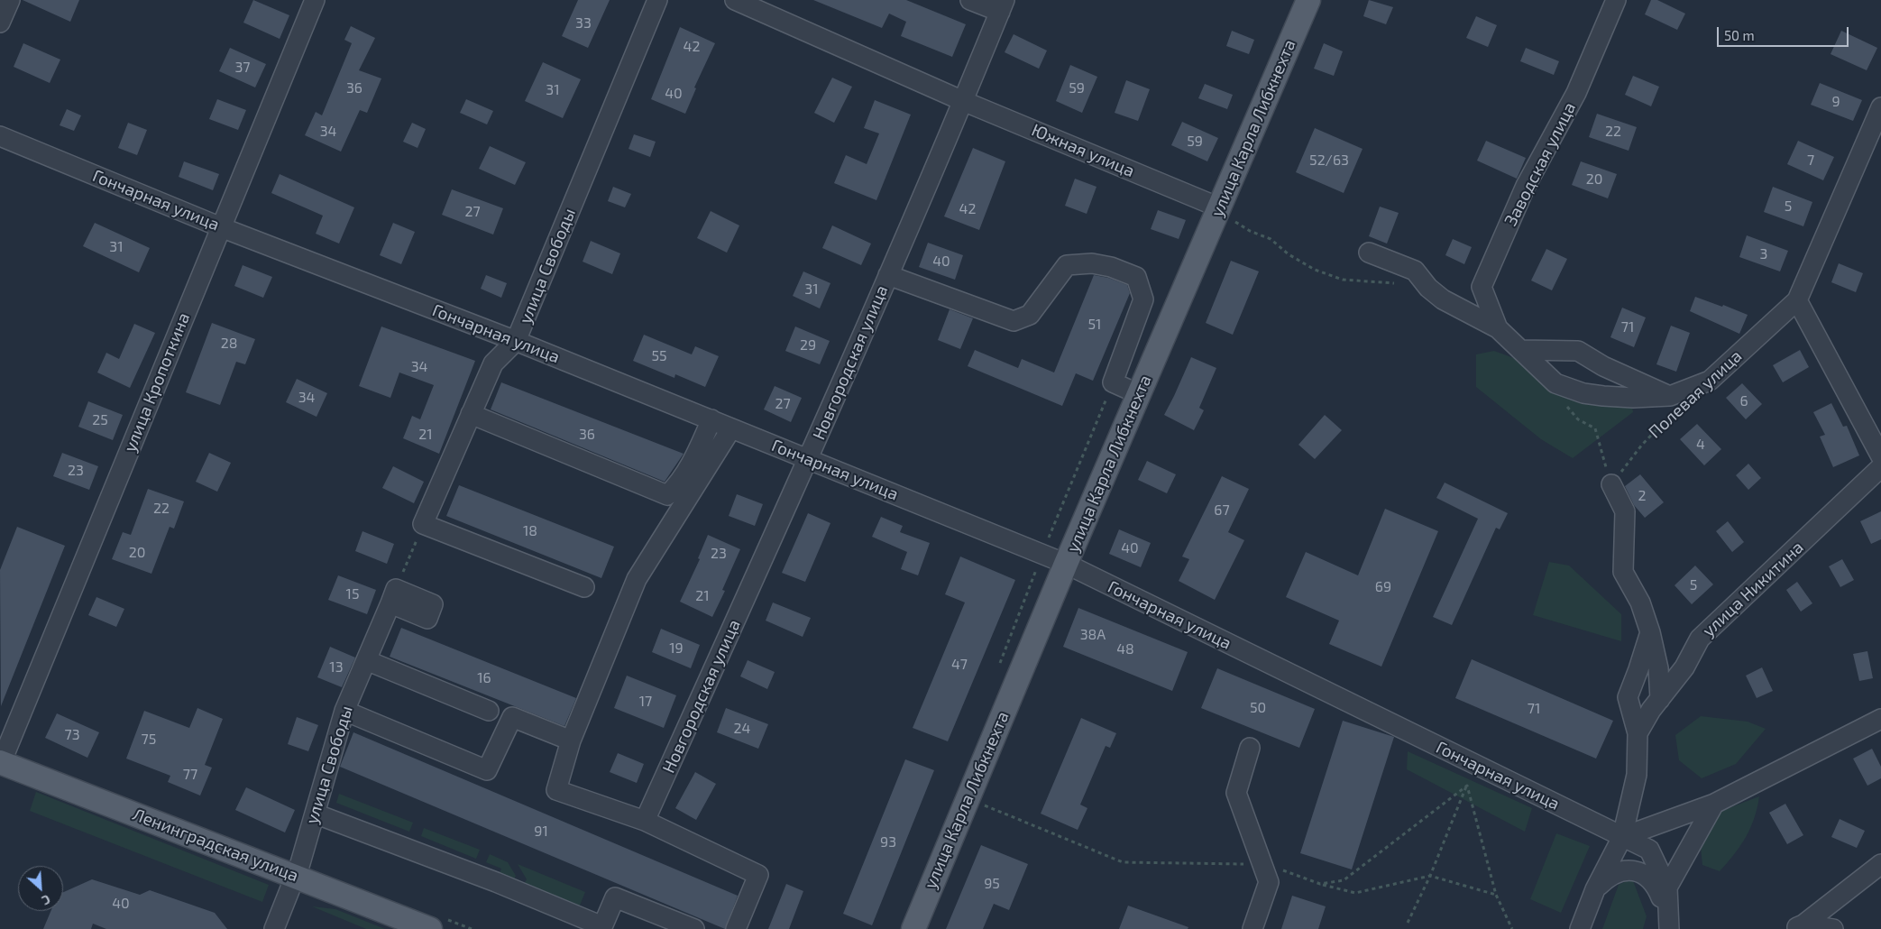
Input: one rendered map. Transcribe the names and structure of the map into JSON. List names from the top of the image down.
{
  "streets": {
    "main road": ["улица Карла Либкнехта", "Ленинградская улица"],
    "street": [
      "Южная улица",
      "Заводская улица",
      "Гончарная улица",
      "улица Свободы",
      "Новгородская улица",
      "улица Кропоткина",
      "Полевая улица",
      "улица Никитина"
    ]
  },
  "crossings": [
    ["улица Карла Либкнехта", "Южная улица"],
    ["улица Карла Либкнехта", "Гончарная улица"],
    ["Южная улица", "Новгородская улица"],
    ["Гончарная улица", "улица Свободы"],
    ["Гончарная улица", "Новгородская улица"],
    ["Гончарная улица", "улица Кропоткина"],
    ["Гончарная улица", "улица Никитина"],
    ["улица Свободы", "Ленинградская улица"],
    ["улица Кропоткина", "Ленинградская улица"]
  ],
  "house_numbers": [
    "33",
    "42",
    "37",
    "36",
    "59",
    "31",
    "40",
    "9",
    "34",
    "22",
    "59",
    "52/63",
    "7",
    "20",
    "5",
    "42",
    "27",
    "31",
    "3",
    "40",
    "31",
    "51",
    "71",
    "28",
    "29",
    "55",
    "34",
    "34",
    "6",
    "27",
    "25",
    "21",
    "36",
    "4",
    "23",
    "2",
    "22",
    "67",
    "18",
    "40",
    "20",
    "23",
    "5",
    "69",
    "15",
    "21",
    "38А",
    "19",
    "48",
    "47",
    "13",
    "16",
    "17",
    "50",
    "71",
    "24",
    "73",
    "75",
    "77",
    "91",
    "93",
    "95",
    "40"
  ],
  "scale_bar": "50 m",
  "north": "bottom right"
}
